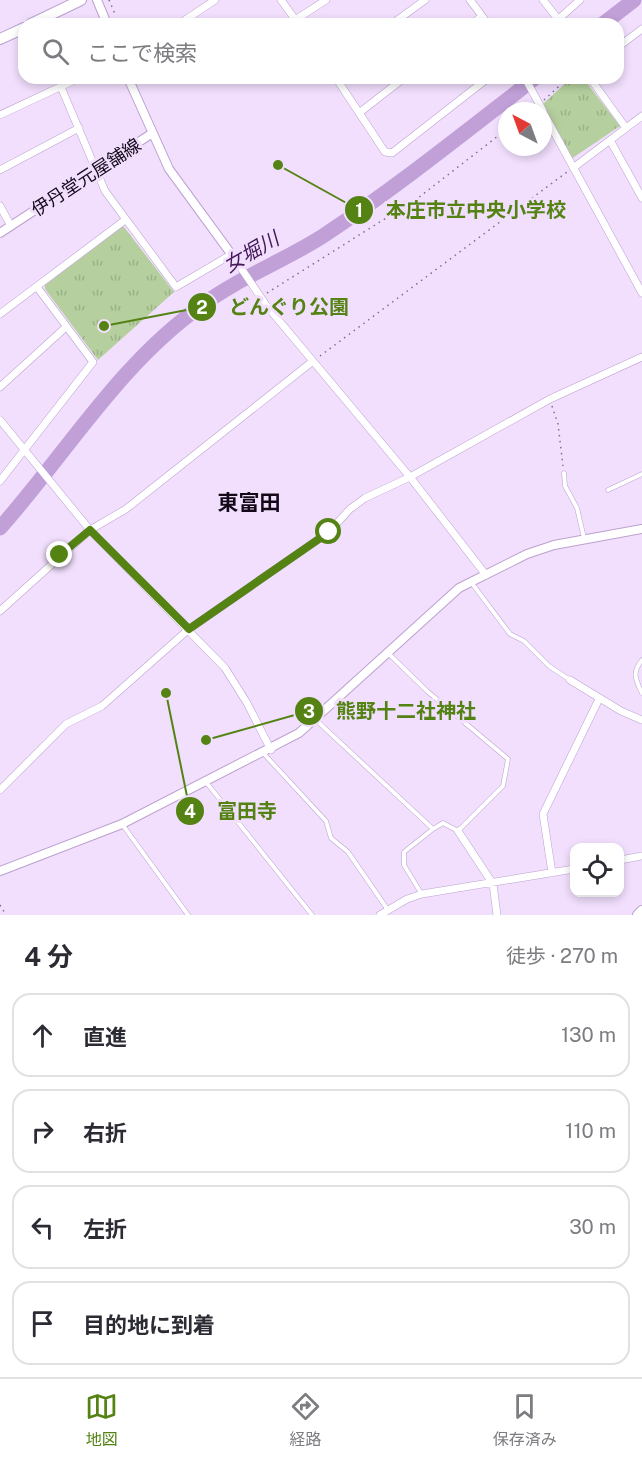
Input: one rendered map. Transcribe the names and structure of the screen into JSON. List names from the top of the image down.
{
  "streets": {
    "street": ["伊丹堂元屋舗線"]
  },
  "districts": ["東富田"],
  "water": ["女堀川"],
  "places": [
    "本庄市立中央小学校",
    "どんぐり公園",
    "富田寺",
    "熊野十二社神社"
  ],
  "north": "top left",
  "page": {
    "search": "ここで検索",
    "heading": ["4 分", "徒歩 · 270 m"],
    "list": [
      ["直進", "130 m"],
      ["右折", "110 m"],
      ["左折", "30 m"],
      "目的地に到着"
    ],
    "nav": ["地図", "経路", "保存済み"]
  }
}
